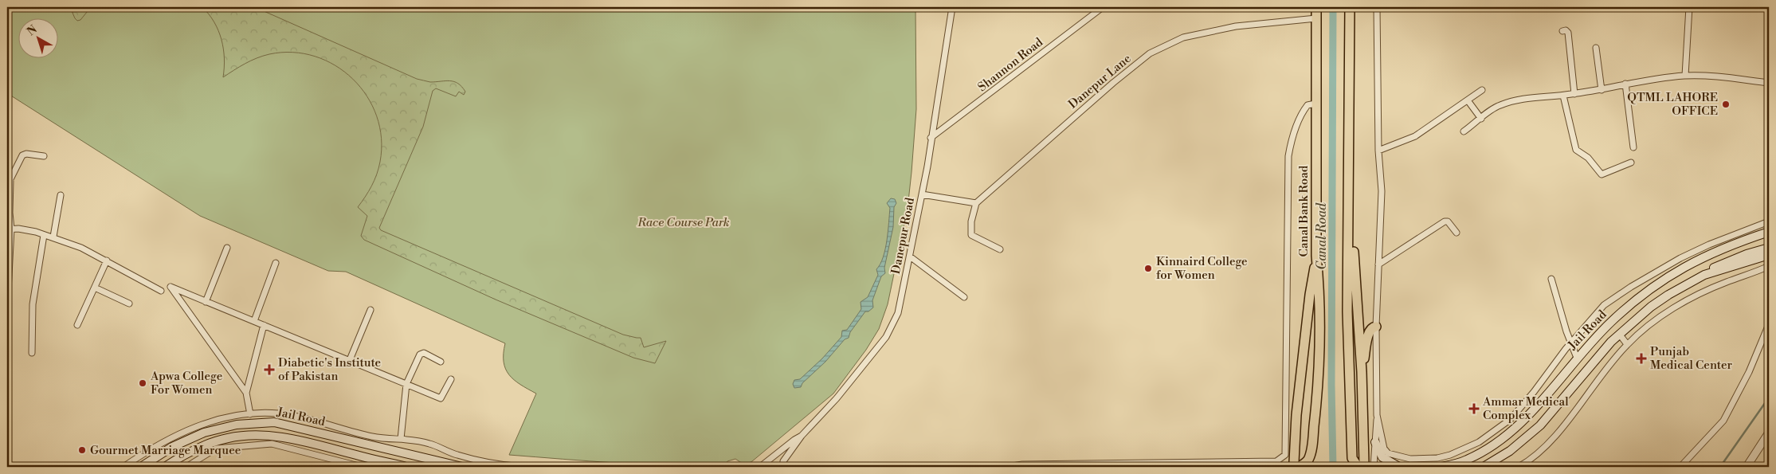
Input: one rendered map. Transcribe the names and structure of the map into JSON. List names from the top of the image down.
{
  "streets": {
    "highway": ["Canal Bank Road"],
    "main road": ["Jail Road"],
    "street": ["Shannon Road", "Danepur Lane", "Danepur Road"]
  },
  "crossings": [
    ["Shannon Road", "Danepur Road"],
    ["Danepur Lane", "Canal Bank Road"]
  ],
  "water": ["Canal Road"],
  "parks": ["Race Course Park"],
  "places": {
    "other": [
      "QTML LAHORE OFFICE",
      "Kinnaird College for Women",
      "Apwa College For Women",
      "Gourmet Marriage Marquee"
    ],
    "health": ["Punjab Medical Center", "Diabetic's Institute of Pakistan", "Ammar Medical Complex"]
  },
  "north": "top left"
}
